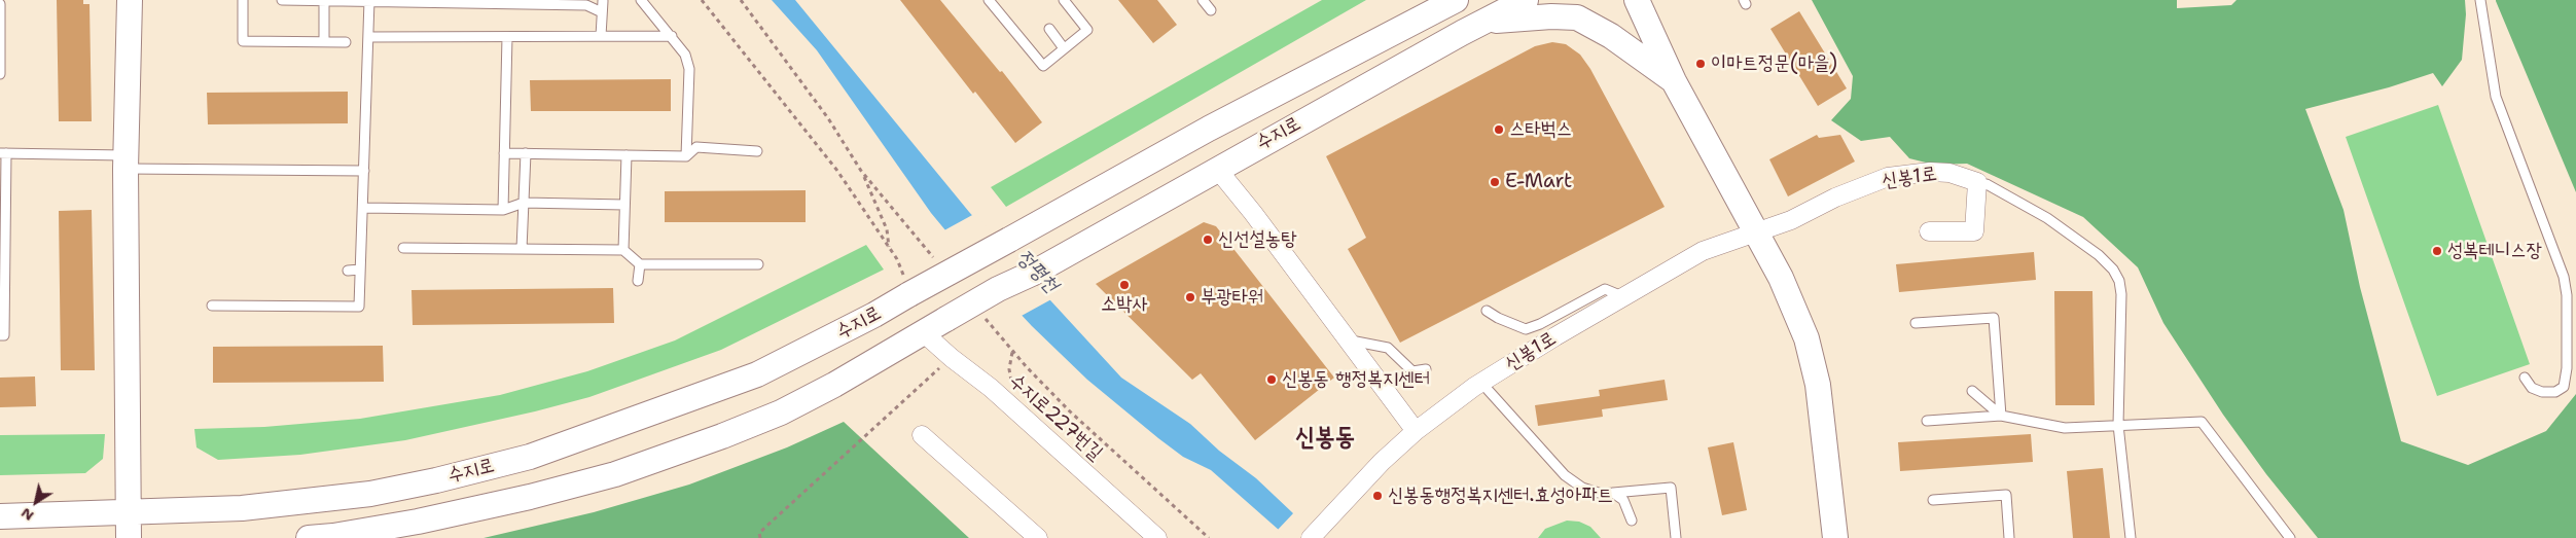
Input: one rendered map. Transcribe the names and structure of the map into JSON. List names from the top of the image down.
{
  "streets": {
    "main road": ["수지로"],
    "street": ["신봉1로", "수지로227번길"]
  },
  "crossings": [
    ["수지로", "수지로227번길"]
  ],
  "districts": ["신봉동"],
  "water": ["정평천"],
  "places": [
    "이마트정문(마을)",
    "스타벅스",
    "E-Mart",
    "신선설농탕",
    "성복테니스장",
    "소박사",
    "부광타워",
    "신봉동 행정복지센터",
    "신봉동행정복지센터.효성아파트"
  ],
  "north": "bottom left"
}
